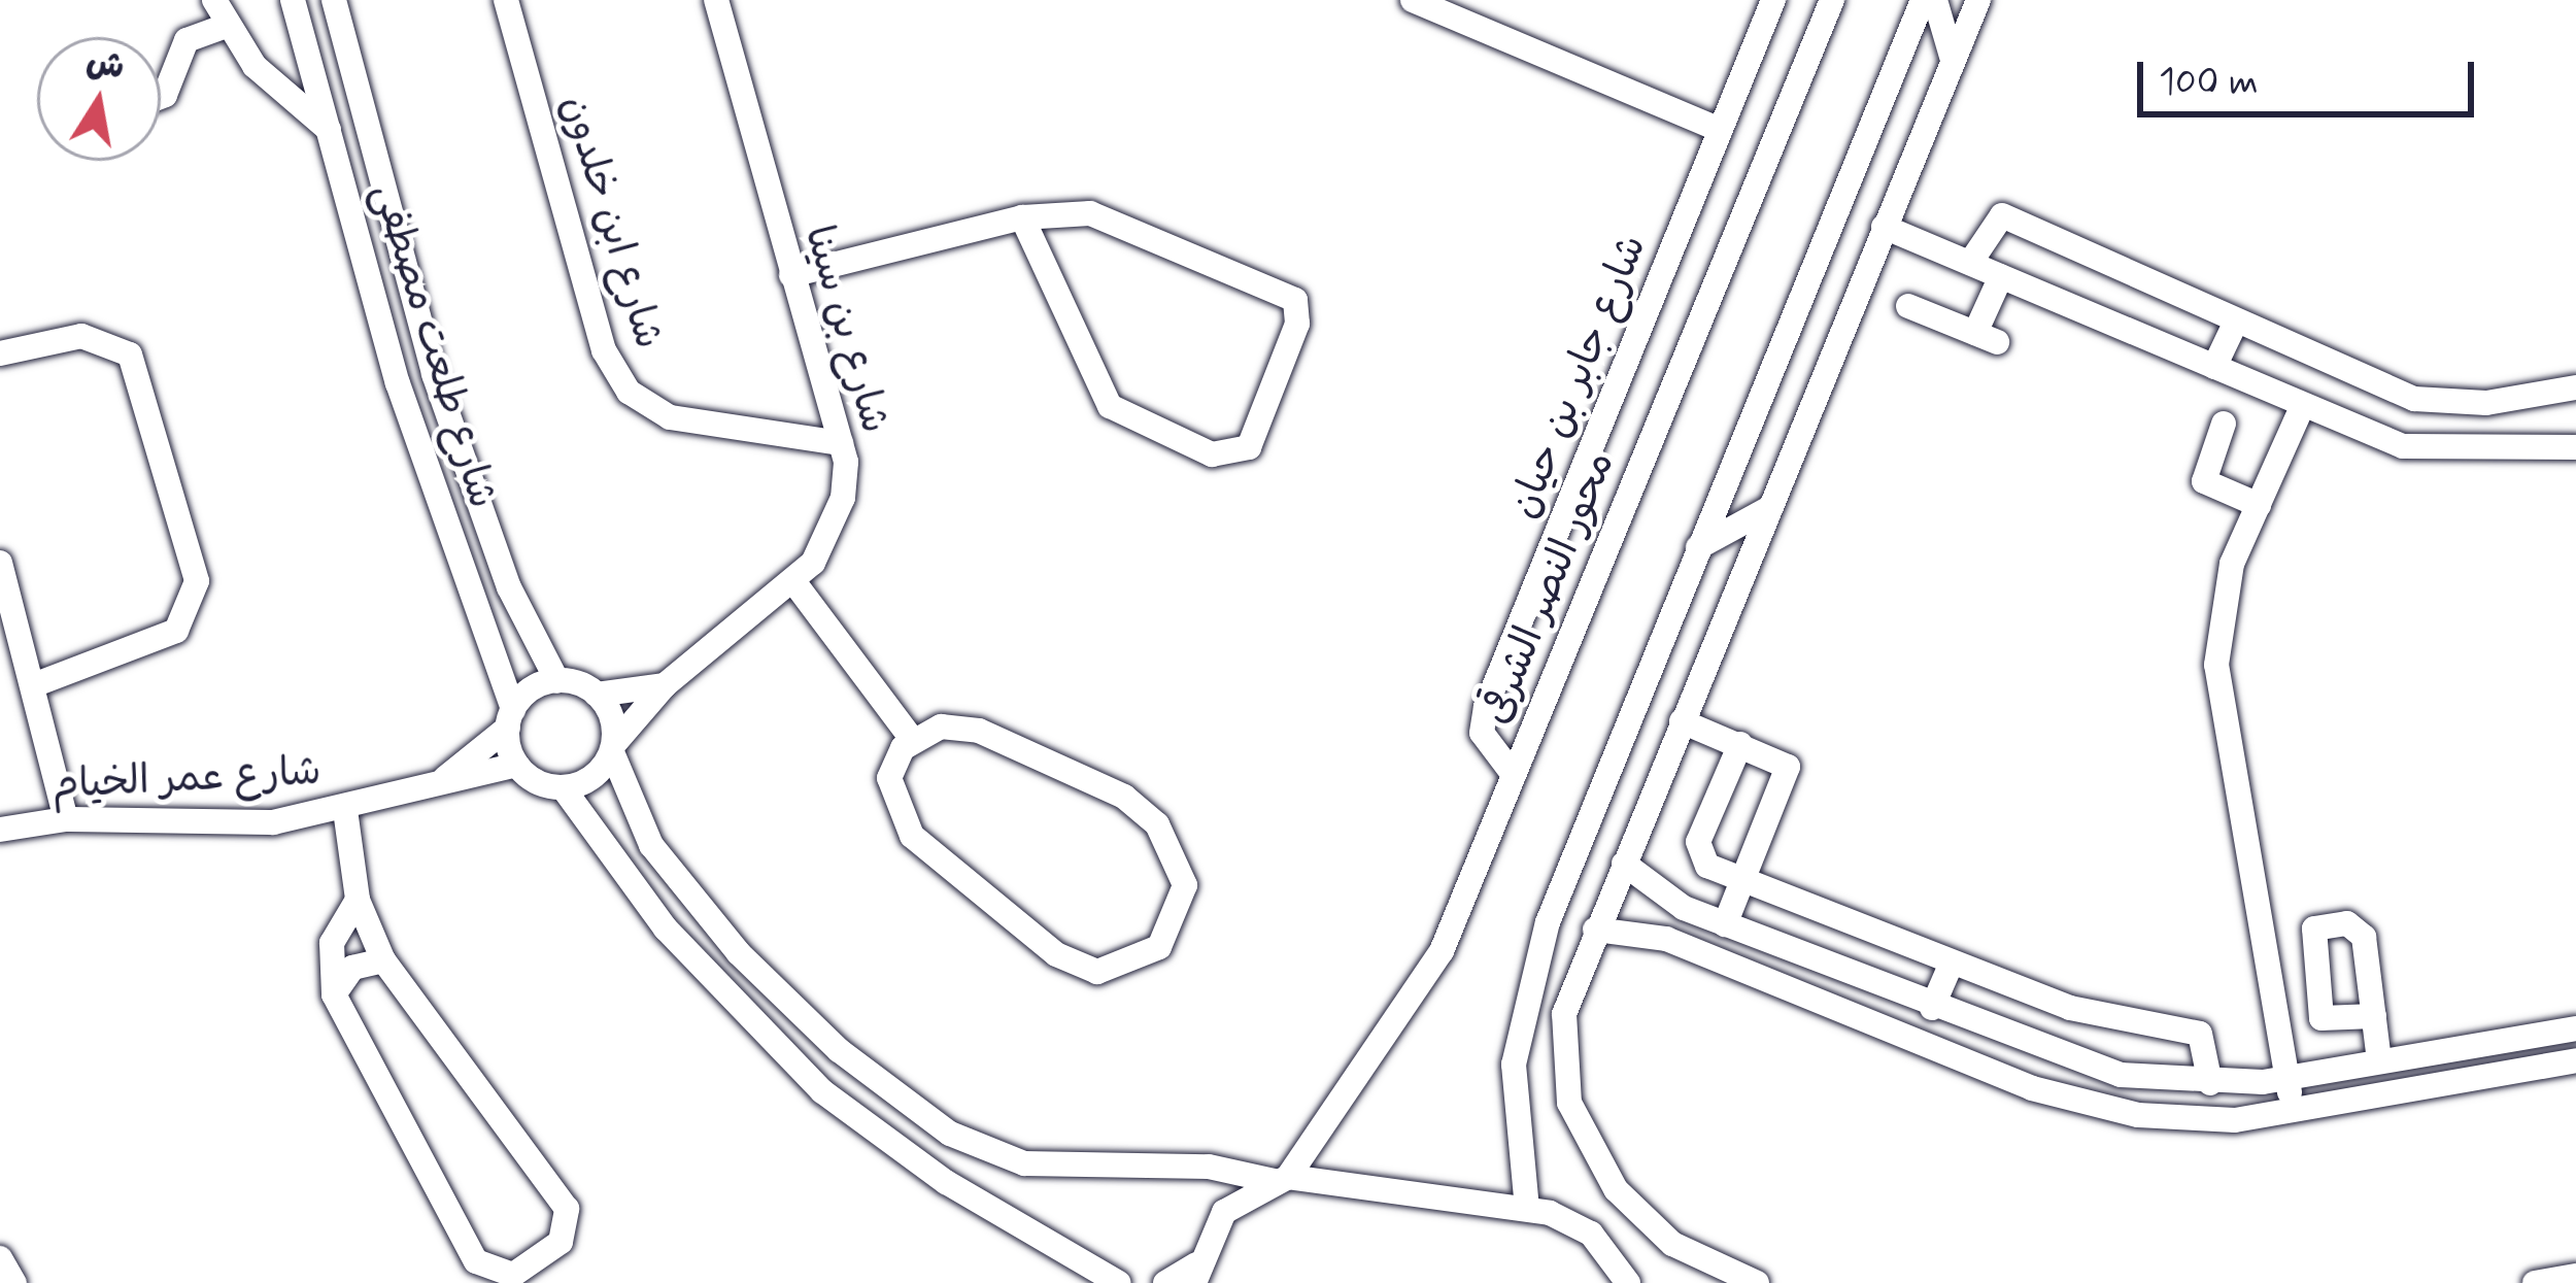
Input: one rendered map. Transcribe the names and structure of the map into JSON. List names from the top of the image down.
{
  "streets": {
    "street": [
      "شارع ابن خلدون",
      "شارع بن سينا",
      "شارع طلعت مصطفى",
      "شارع جابر بن حيان",
      "محور النصر الشرقى",
      "شارع عمر الخيام"
    ]
  },
  "crossings": [
    ["شارع ابن خلدون", "شارع بن سينا"],
    ["شارع بن سينا", "شارع طلعت مصطفى"],
    ["شارع بن سينا", "شارع عمر الخيام"],
    ["شارع طلعت مصطفى", "شارع عمر الخيام"],
    ["شارع جابر بن حيان", "محور النصر الشرقى"]
  ],
  "scale_bar": "100 m",
  "north": "top"
}
